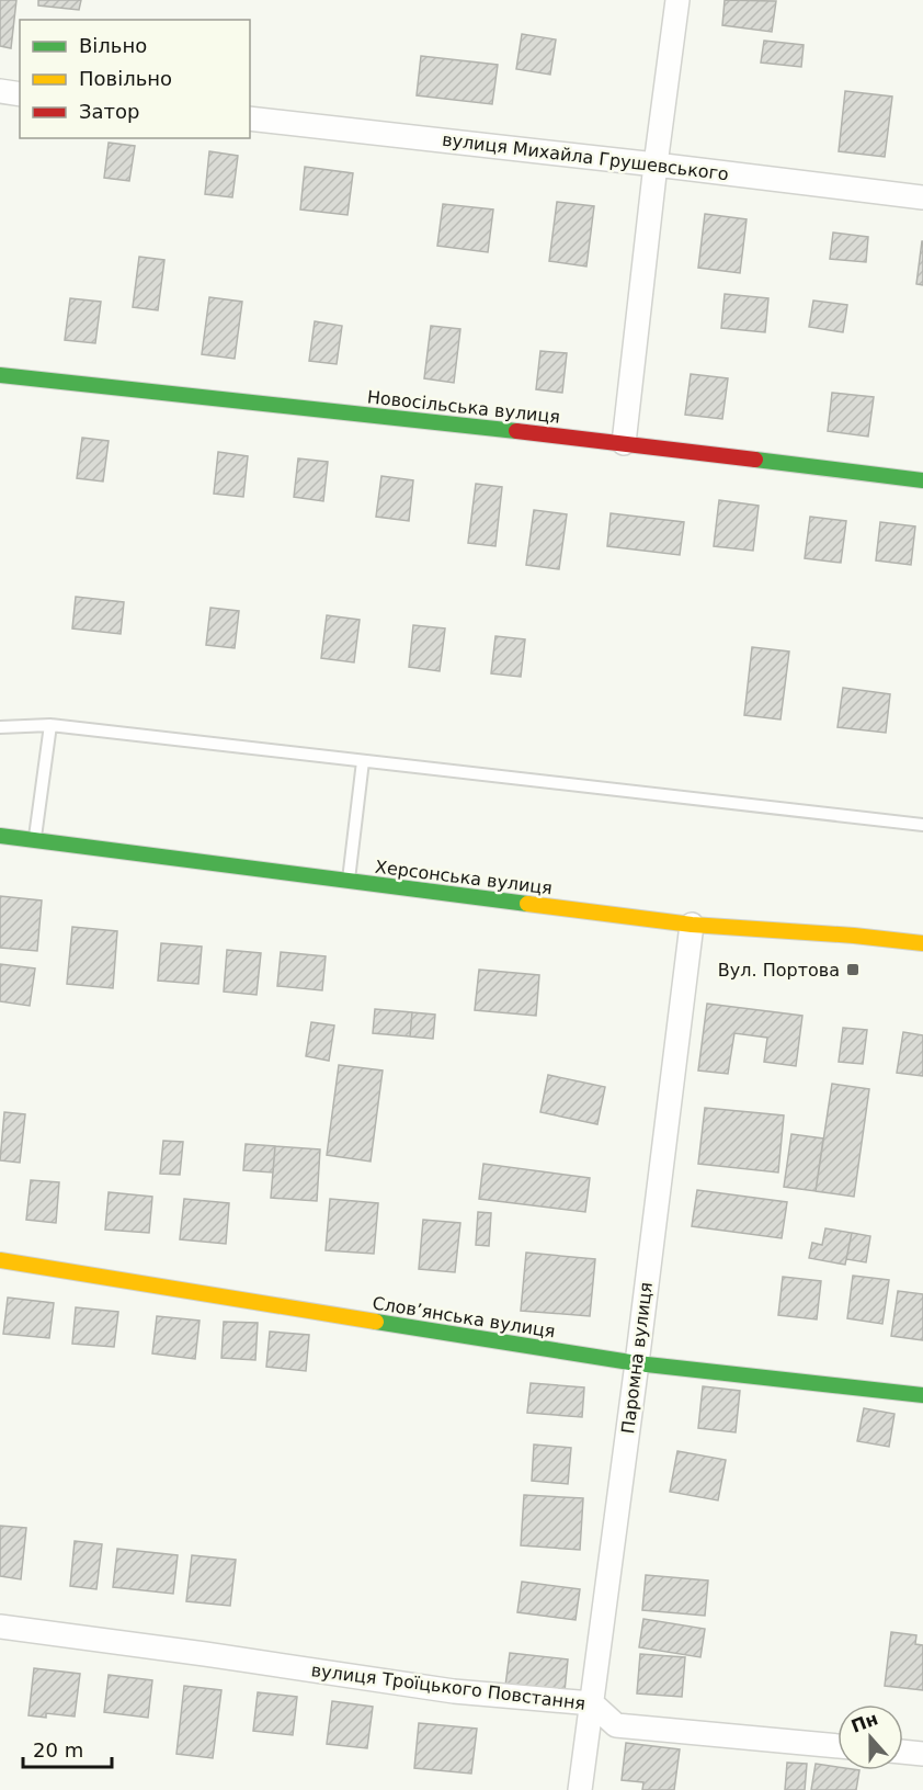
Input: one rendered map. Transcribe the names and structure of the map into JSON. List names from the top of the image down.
{
  "streets": {
    "street": [
      "вулиця Михайла Грушевського",
      "Новосільська вулиця",
      "Херсонська вулиця",
      "Словʼянська вулиця",
      "Паромна вулиця",
      "вулиця Троїцького Повстання"
    ]
  },
  "crossings": [
    ["Херсонська вулиця", "Паромна вулиця"],
    ["Словʼянська вулиця", "Паромна вулиця"],
    ["Паромна вулиця", "вулиця Троїцького Повстання"]
  ],
  "places": {
    "transit": ["Вул. Портова"]
  },
  "legend": ["Вільно", "Повільно", "Затор"],
  "scale_bar": "20 m",
  "north": "top"
}
